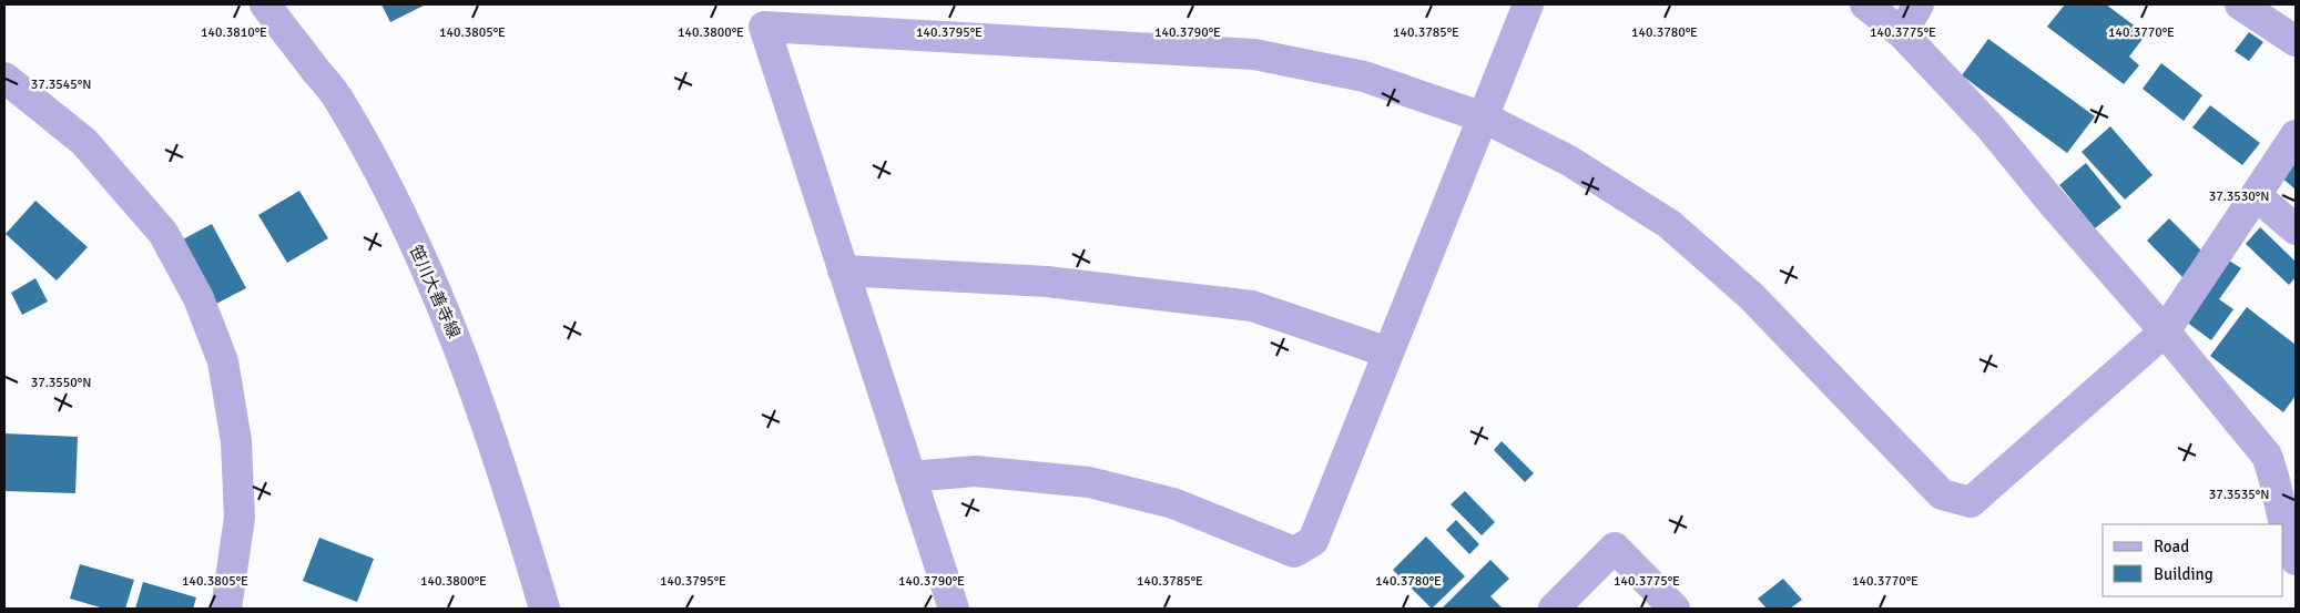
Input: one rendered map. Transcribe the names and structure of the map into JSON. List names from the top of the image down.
{
  "streets": {
    "street": ["笹川大善寺線"]
  },
  "legend": ["Road", "Building"],
  "coordinates": [
    "140.3810°E",
    "140.3805°E",
    "140.3800°E",
    "140.3795°E",
    "140.3790°E",
    "140.3785°E",
    "140.3780°E",
    "140.3770°E",
    "140.3775°E",
    "37.3545°N",
    "37.3530°N",
    "37.3550°N",
    "37.3535°N"
  ]
}
